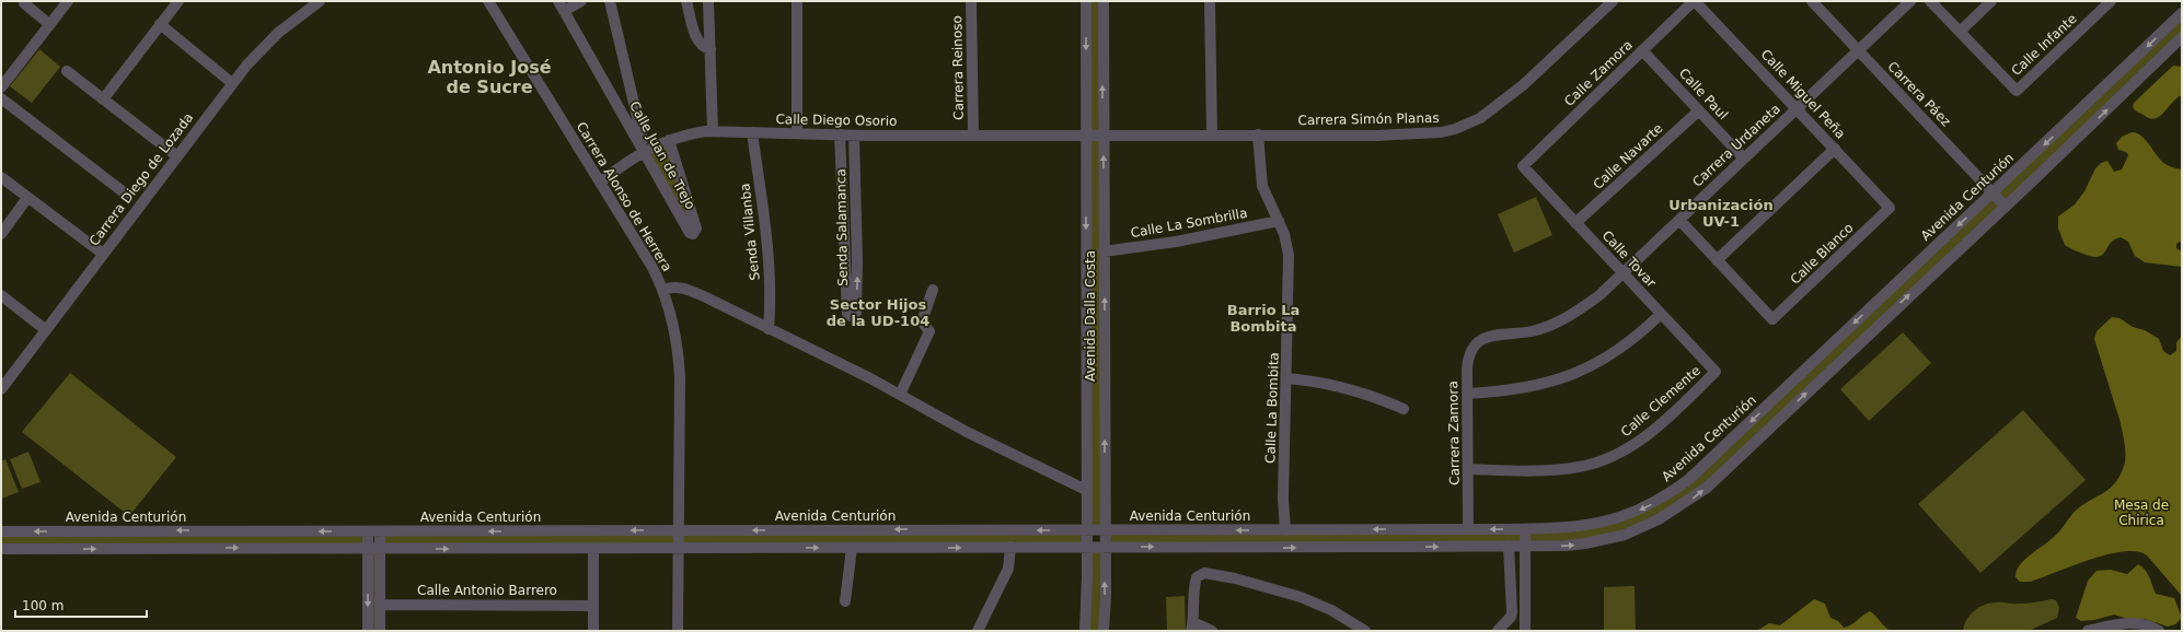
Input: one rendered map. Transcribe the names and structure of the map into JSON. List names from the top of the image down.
{
  "streets": {
    "street": [
      "Calle Infante",
      "Carrera Reinoso",
      "Calle Zamora",
      "Calle Paul",
      "Calle Miguel Peña",
      "Carrera Páez",
      "Carrera Simón Planas",
      "Calle Diego Osorio",
      "Carrera Urdaneta",
      "Calle Juan de Trejo",
      "Calle Navarte",
      "Carrera Diego de Lozada",
      "Carrera Alonso de Herrera",
      "Avenida Centurión",
      "Calle La Sombrilla",
      "Senda Salamanca",
      "Senda Villanba",
      "Calle Blanco",
      "Calle Tovar",
      "Avenida Dalla Costa",
      "Calle Clemente",
      "Calle La Bombita",
      "Carrera Zamora",
      "Calle Antonio Barrero"
    ]
  },
  "crossings": [
    ["Carrera Reinoso", "Calle Diego Osorio"],
    ["Calle Zamora", "Calle Paul"],
    ["Calle Zamora", "Calle Miguel Peña"],
    ["Calle Zamora", "Calle Tovar"],
    ["Calle Paul", "Carrera Urdaneta"],
    ["Calle Paul", "Calle Navarte"],
    ["Calle Miguel Peña", "Carrera Urdaneta"],
    ["Calle Miguel Peña", "Calle Blanco"],
    ["Carrera Páez", "Carrera Urdaneta"],
    ["Carrera Páez", "Avenida Centurión"],
    ["Carrera Simón Planas", "Calle Diego Osorio"],
    ["Carrera Simón Planas", "Avenida Dalla Costa"],
    ["Carrera Simón Planas", "Calle La Bombita"],
    ["Calle Diego Osorio", "Calle Juan de Trejo"],
    ["Calle Diego Osorio", "Carrera Alonso de Herrera"],
    ["Calle Diego Osorio", "Senda Salamanca"],
    ["Calle Diego Osorio", "Senda Villanba"],
    ["Calle Diego Osorio", "Avenida Dalla Costa"],
    ["Carrera Urdaneta", "Calle Tovar"],
    ["Carrera Urdaneta", "Carrera Zamora"],
    ["Calle Navarte", "Calle Tovar"],
    ["Carrera Alonso de Herrera", "Avenida Centurión"],
    ["Avenida Centurión", "Avenida Dalla Costa"],
    ["Avenida Centurión", "Calle La Bombita"],
    ["Avenida Centurión", "Carrera Zamora"],
    ["Calle La Sombrilla", "Avenida Dalla Costa"],
    ["Calle La Sombrilla", "Calle La Bombita"],
    ["Calle Tovar", "Calle Clemente"],
    ["Calle Clemente", "Carrera Zamora"]
  ],
  "districts": [
    "Antonio José de Sucre",
    "Urbanización UV-1",
    "Sector Hijos de la UD-104",
    "Barrio La Bombita"
  ],
  "parks": ["Mesa de Chirica"],
  "scale_bar": "100 m"
}
